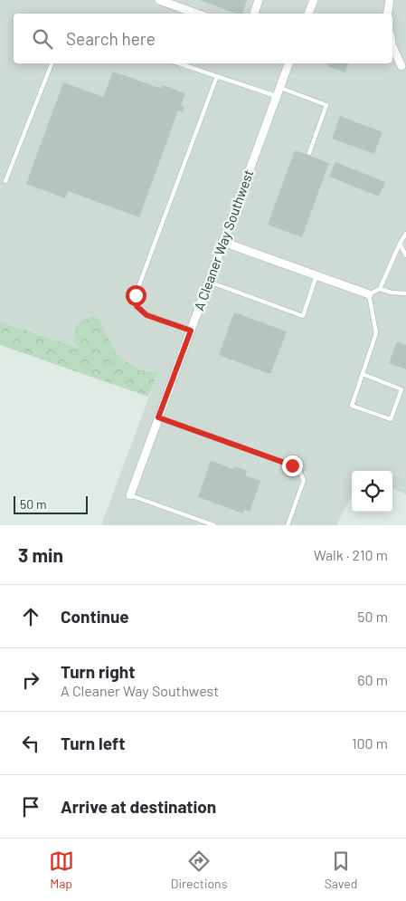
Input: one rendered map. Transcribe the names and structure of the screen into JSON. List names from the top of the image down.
{
  "streets": {
    "street": ["A Cleaner Way Southwest"]
  },
  "scale_bar": "50 m",
  "page": {
    "search": "Search here",
    "scale": "50 m",
    "heading": ["3 min", "Walk · 210 m"],
    "list": [
      ["Continue", "50 m"],
      ["Turn right", "A Cleaner Way Southwest", "60 m"],
      ["Turn left", "100 m"],
      "Arrive at destination"
    ],
    "nav": ["Map", "Directions", "Saved"]
  }
}
